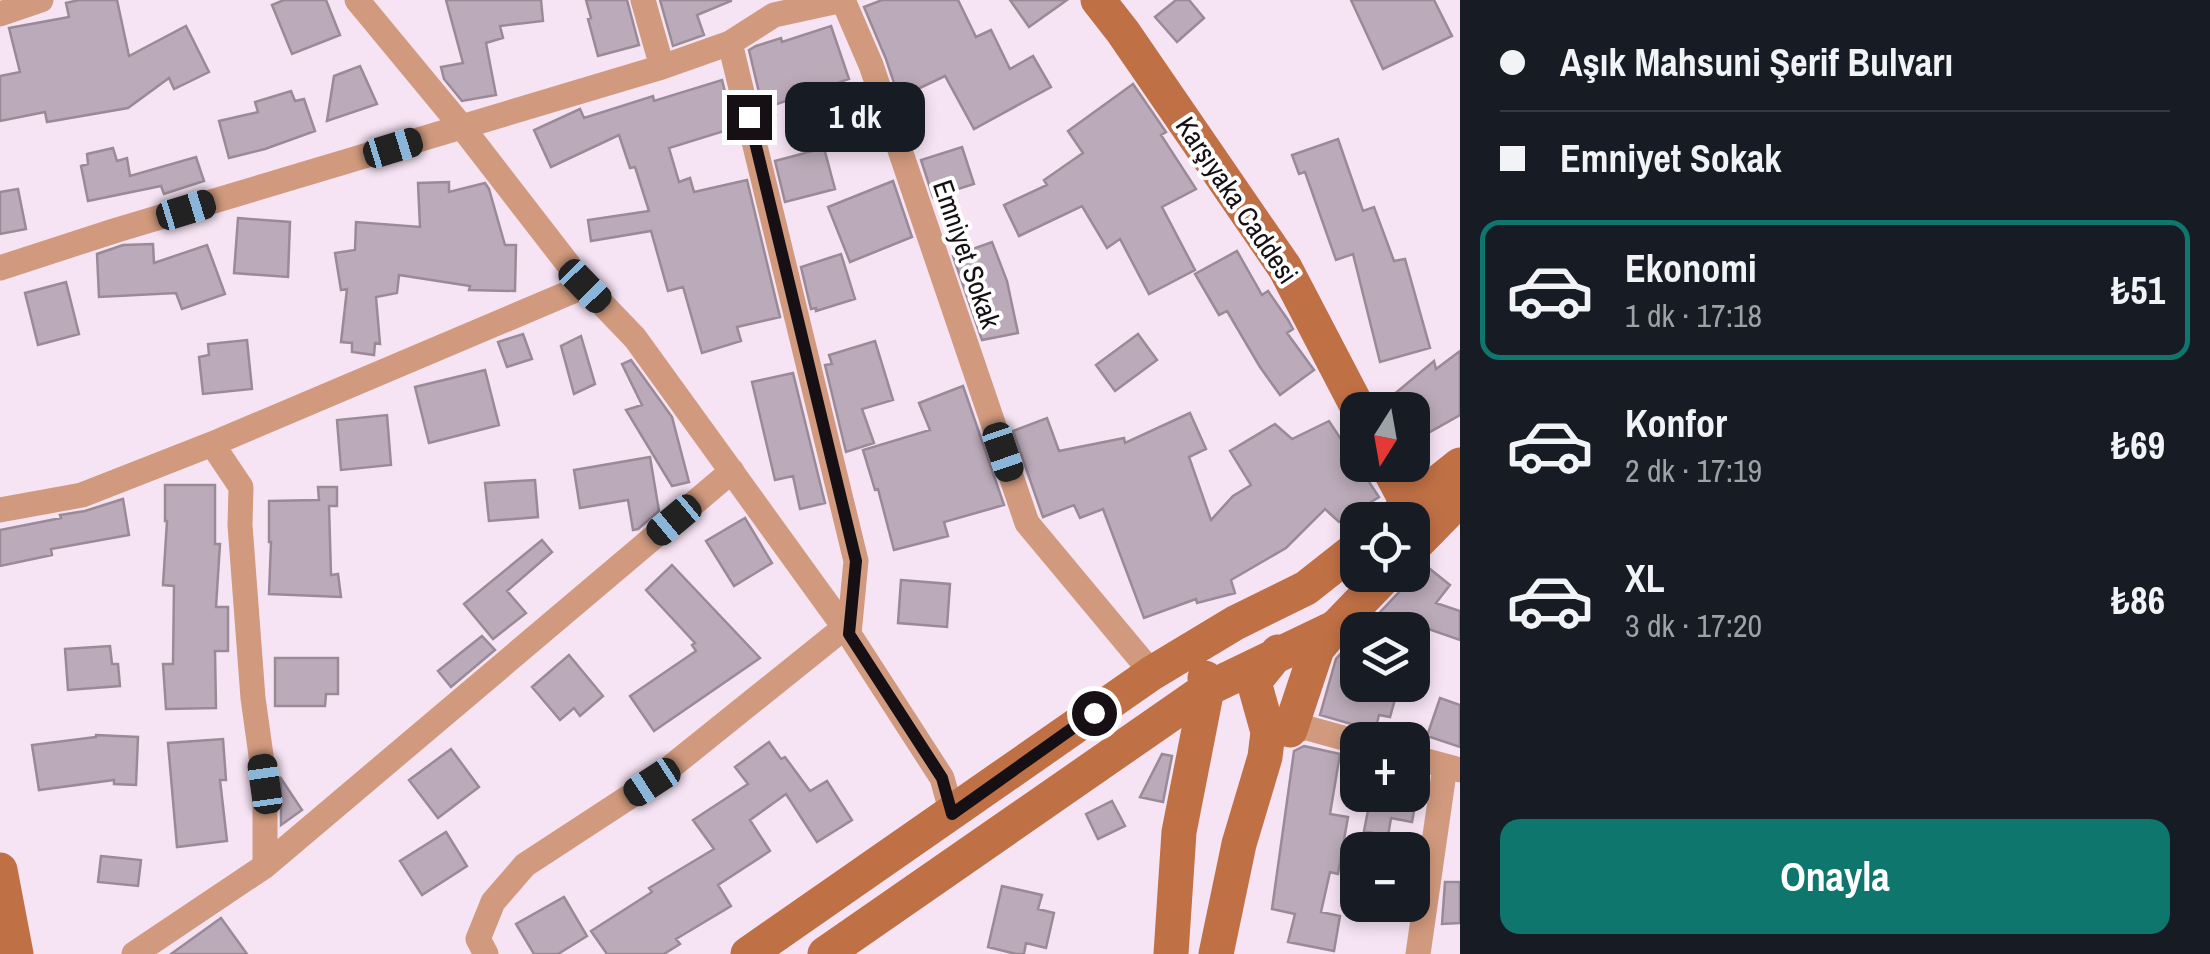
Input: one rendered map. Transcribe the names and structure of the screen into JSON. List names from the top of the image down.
{
  "streets": {
    "main road": ["Karşıyaka Caddesi"],
    "street": ["Emniyet Sokak"]
  },
  "north": "bottom",
  "page": {
    "banner": ["Aşık Mahsuni Şerif Bulvarı", "Emniyet Sokak"],
    "bubble": "1 dk",
    "list": [
      {
        "name": "Ekonomi",
        "note": "1 dk · 17:18",
        "value": "₺51"
      },
      {
        "name": "Konfor",
        "note": "2 dk · 17:19",
        "value": "₺69"
      },
      {
        "name": "XL",
        "note": "3 dk · 17:20",
        "value": "₺86"
      }
    ],
    "map_buttons": ["+", "−"],
    "buttons": "Onayla"
  }
}
